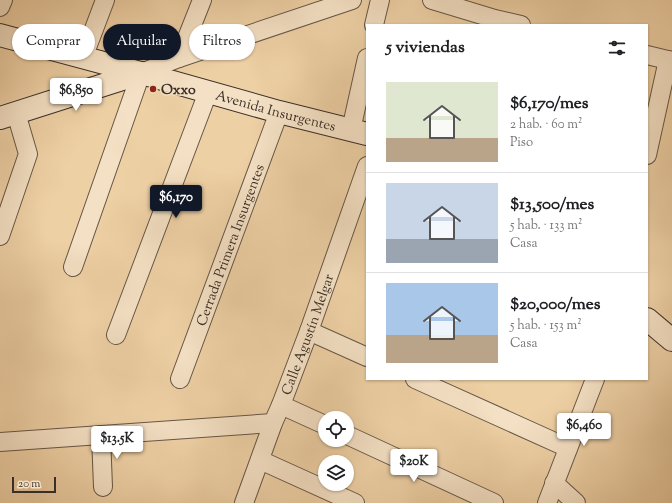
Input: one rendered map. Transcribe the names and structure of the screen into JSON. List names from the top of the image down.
{
  "streets": {
    "street": ["Avenida Insurgentes", "Cerrada Primera Insurgentes", "Calle Agustín Melgar"]
  },
  "crossings": [
    ["Avenida Insurgentes", "Cerrada Primera Insurgentes"]
  ],
  "places": ["Oxxo"],
  "scale_bar": "20 m",
  "page": {
    "chip": ["Comprar", "Alquilar", "Filtros"],
    "heading": "5 viviendas",
    "list": [
      {
        "name": "$6,170/mes",
        "note": "2 hab. · 60 m² · Piso"
      },
      {
        "name": "$13,500/mes",
        "note": "5 hab. · 133 m² · Casa"
      },
      {
        "name": "$20,000/mes",
        "note": "5 hab. · 153 m² · Casa"
      }
    ],
    "price": [
      "$6,850",
      "$6,170",
      "$6,460",
      "$13.5K",
      "$20K"
    ],
    "scale": "20 m"
  }
}
